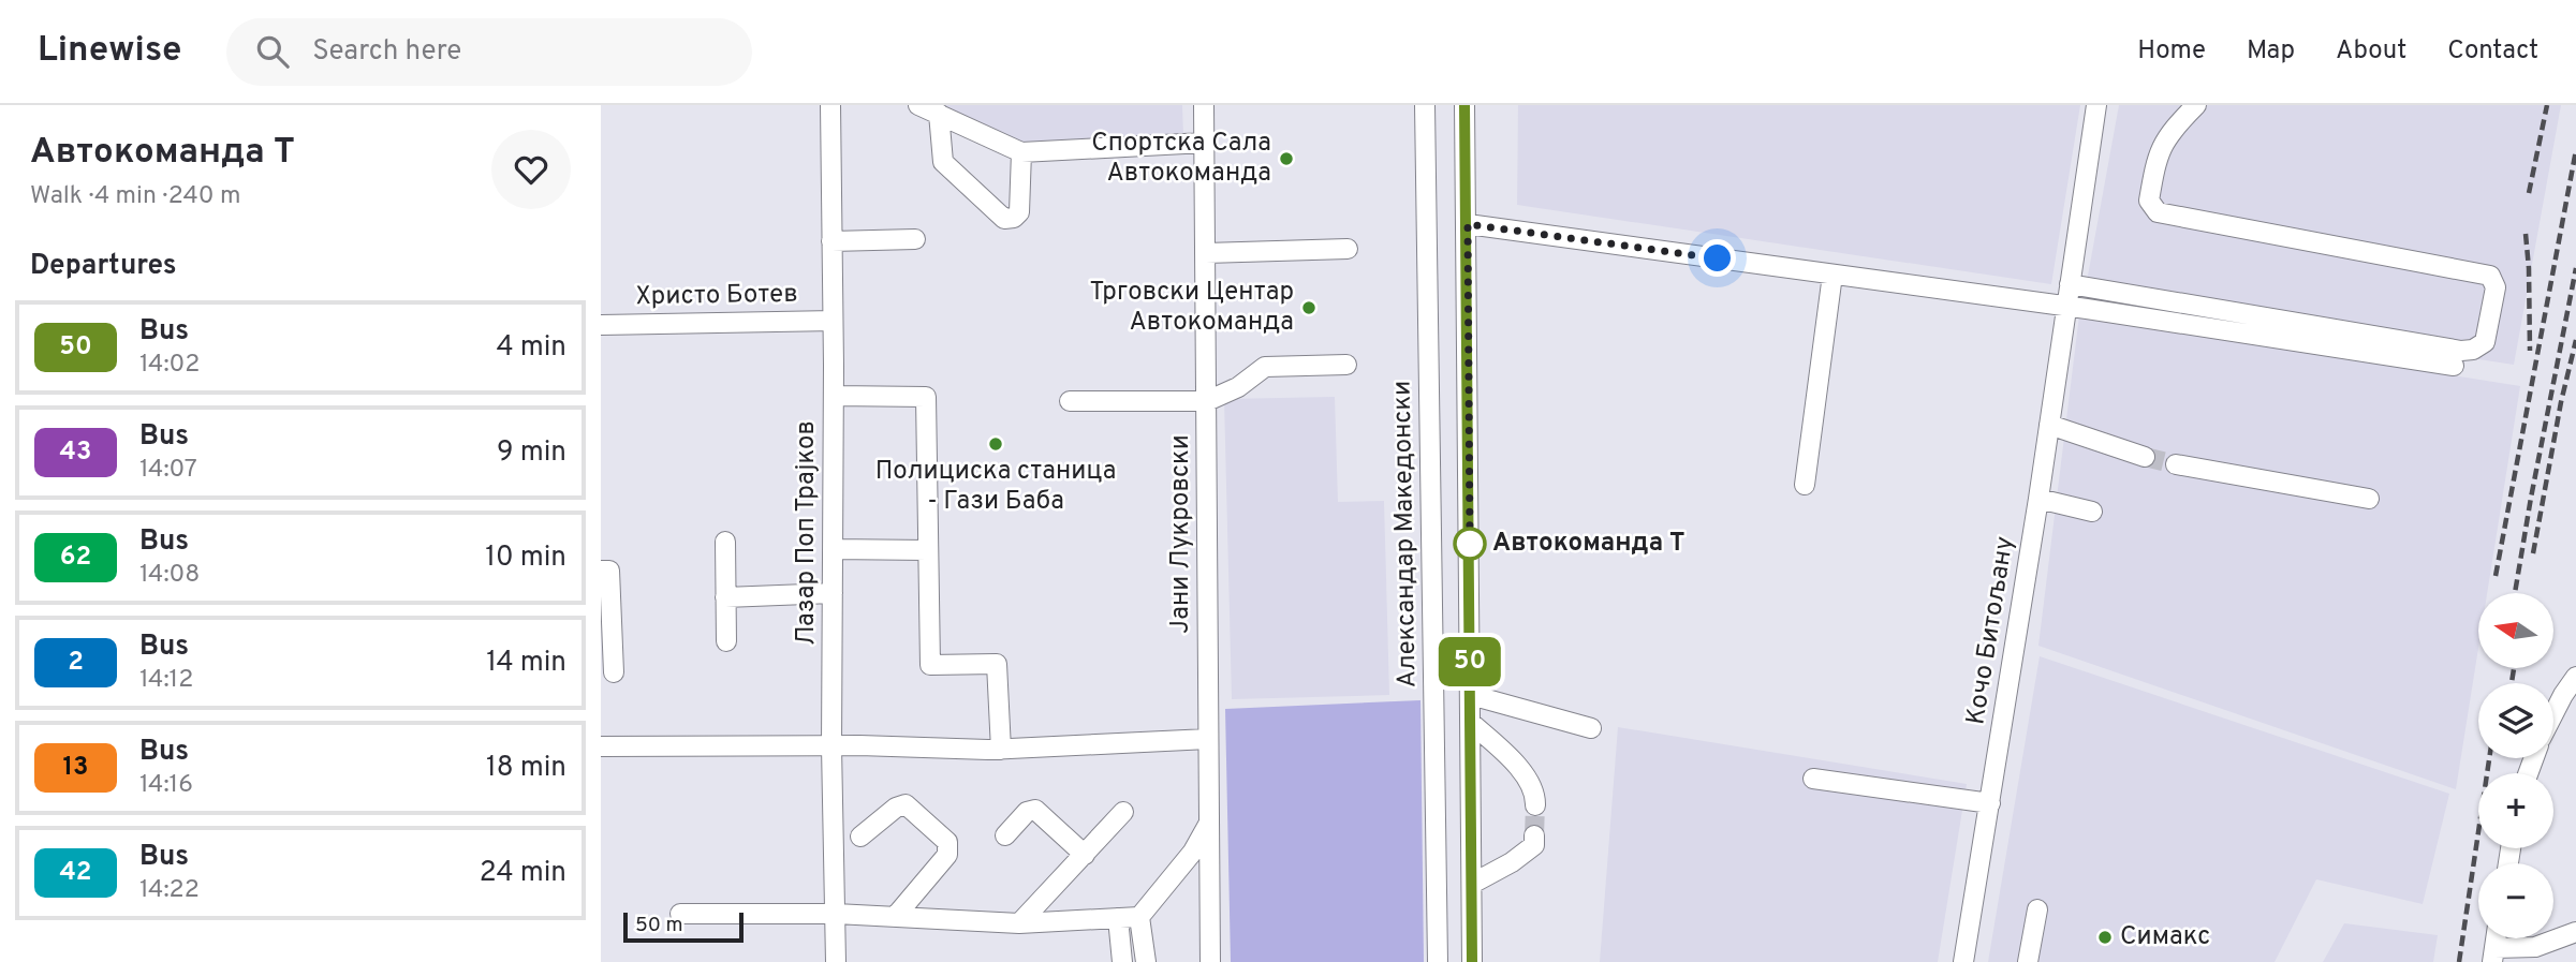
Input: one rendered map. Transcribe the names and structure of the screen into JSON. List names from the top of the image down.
{
  "streets": {
    "street": [
      "Христо Ботев",
      "Лазар Поп Трајков",
      "Јани Лукровски",
      "Александар Македонски",
      "Кочо Битољану"
    ]
  },
  "crossings": [
    ["Христо Ботев", "Лазар Поп Трајков"]
  ],
  "places": [
    "Спортска Сала Автокоманда",
    "Трговски Центар Автокоманда",
    "Полициска станица - Гази Баба",
    "Автокоманда Т",
    "Симакс"
  ],
  "lines": ["bus line 50"],
  "scale_bar": "50 m",
  "north": "left",
  "page": {
    "header": "Linewise",
    "search": "Search here",
    "nav": [
      "Home",
      "Map",
      "About",
      "Contact"
    ],
    "heading": [
      ["Автокоманда Т", "Walk · 4 min · 240 m"],
      "Departures"
    ],
    "on_map": "50",
    "list": [
      {
        "mark": "50",
        "name": "Bus",
        "note": "14:02",
        "value": "4 min"
      },
      {
        "mark": "43",
        "name": "Bus",
        "note": "14:07",
        "value": "9 min"
      },
      {
        "mark": "62",
        "name": "Bus",
        "note": "14:08",
        "value": "10 min"
      },
      {
        "mark": "2",
        "name": "Bus",
        "note": "14:12",
        "value": "14 min"
      },
      {
        "mark": "13",
        "name": "Bus",
        "note": "14:16",
        "value": "18 min"
      },
      {
        "mark": "42",
        "name": "Bus",
        "note": "14:22",
        "value": "24 min"
      }
    ],
    "map_buttons": ["+", "−"],
    "scale": "50 m"
  }
}
